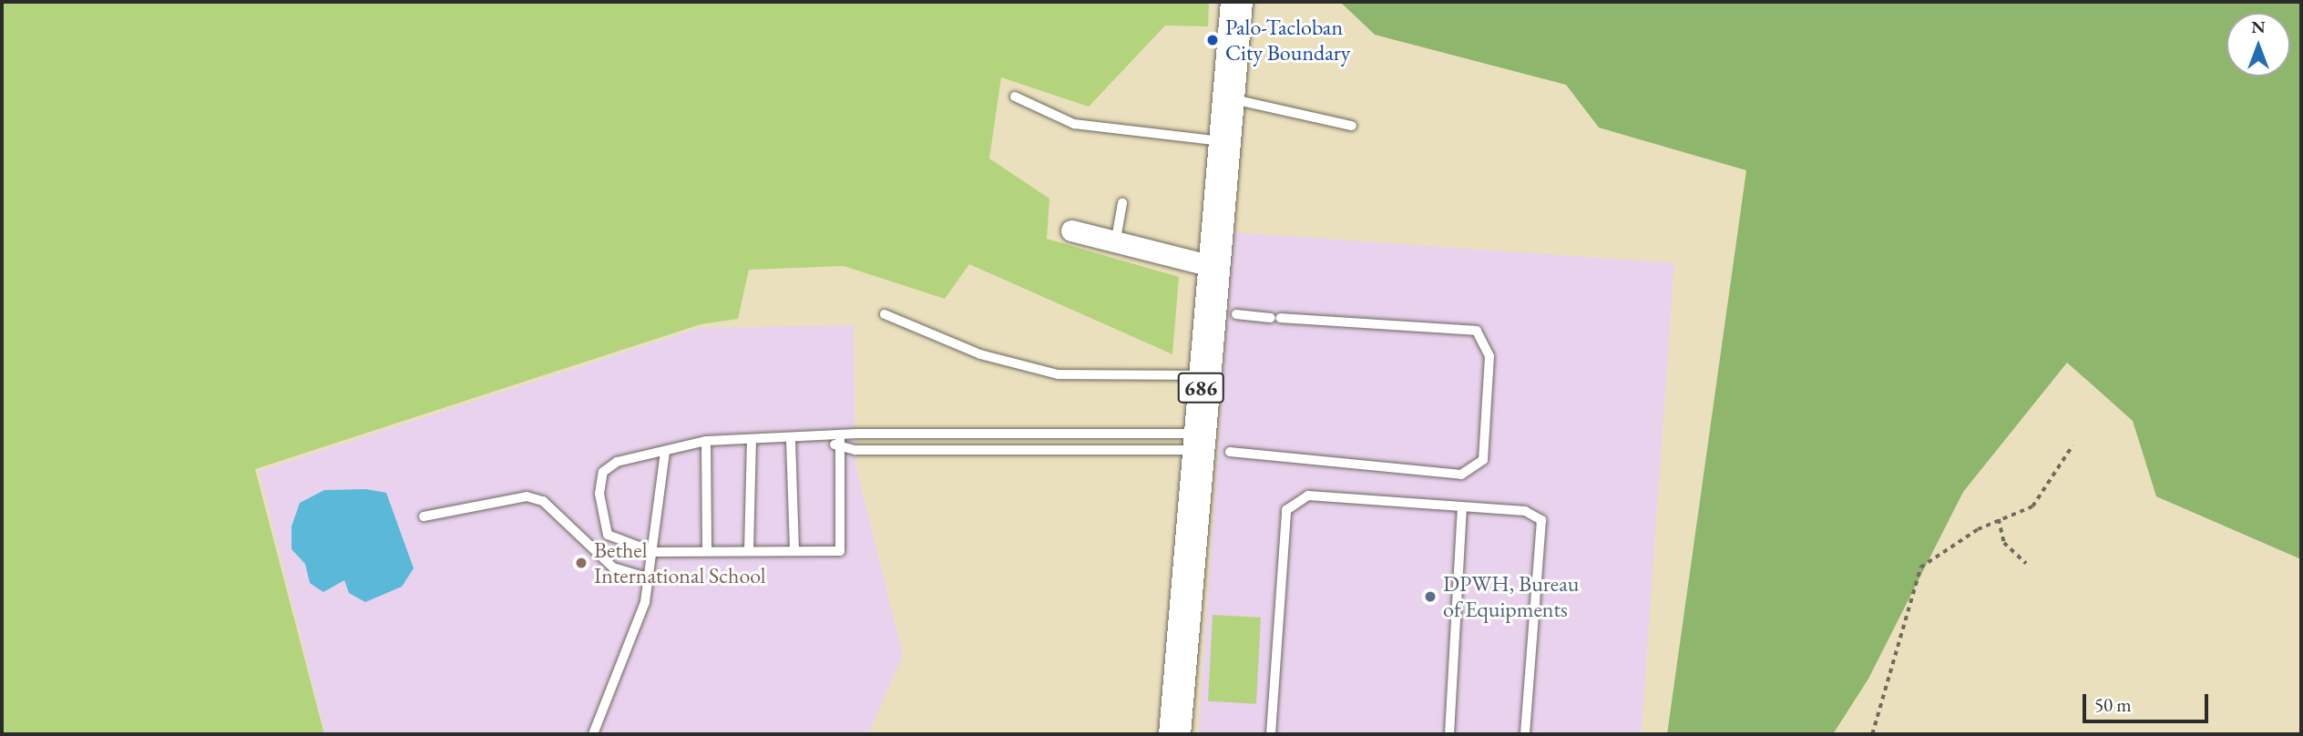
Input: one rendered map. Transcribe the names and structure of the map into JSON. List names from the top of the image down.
{
  "streets": {
    "main road": ["686"]
  },
  "places": ["Palo-Tacloban City Boundary", "Bethel International School", "DPWH, Bureau of Equipments"],
  "scale_bar": "50 m",
  "north": "top"
}
